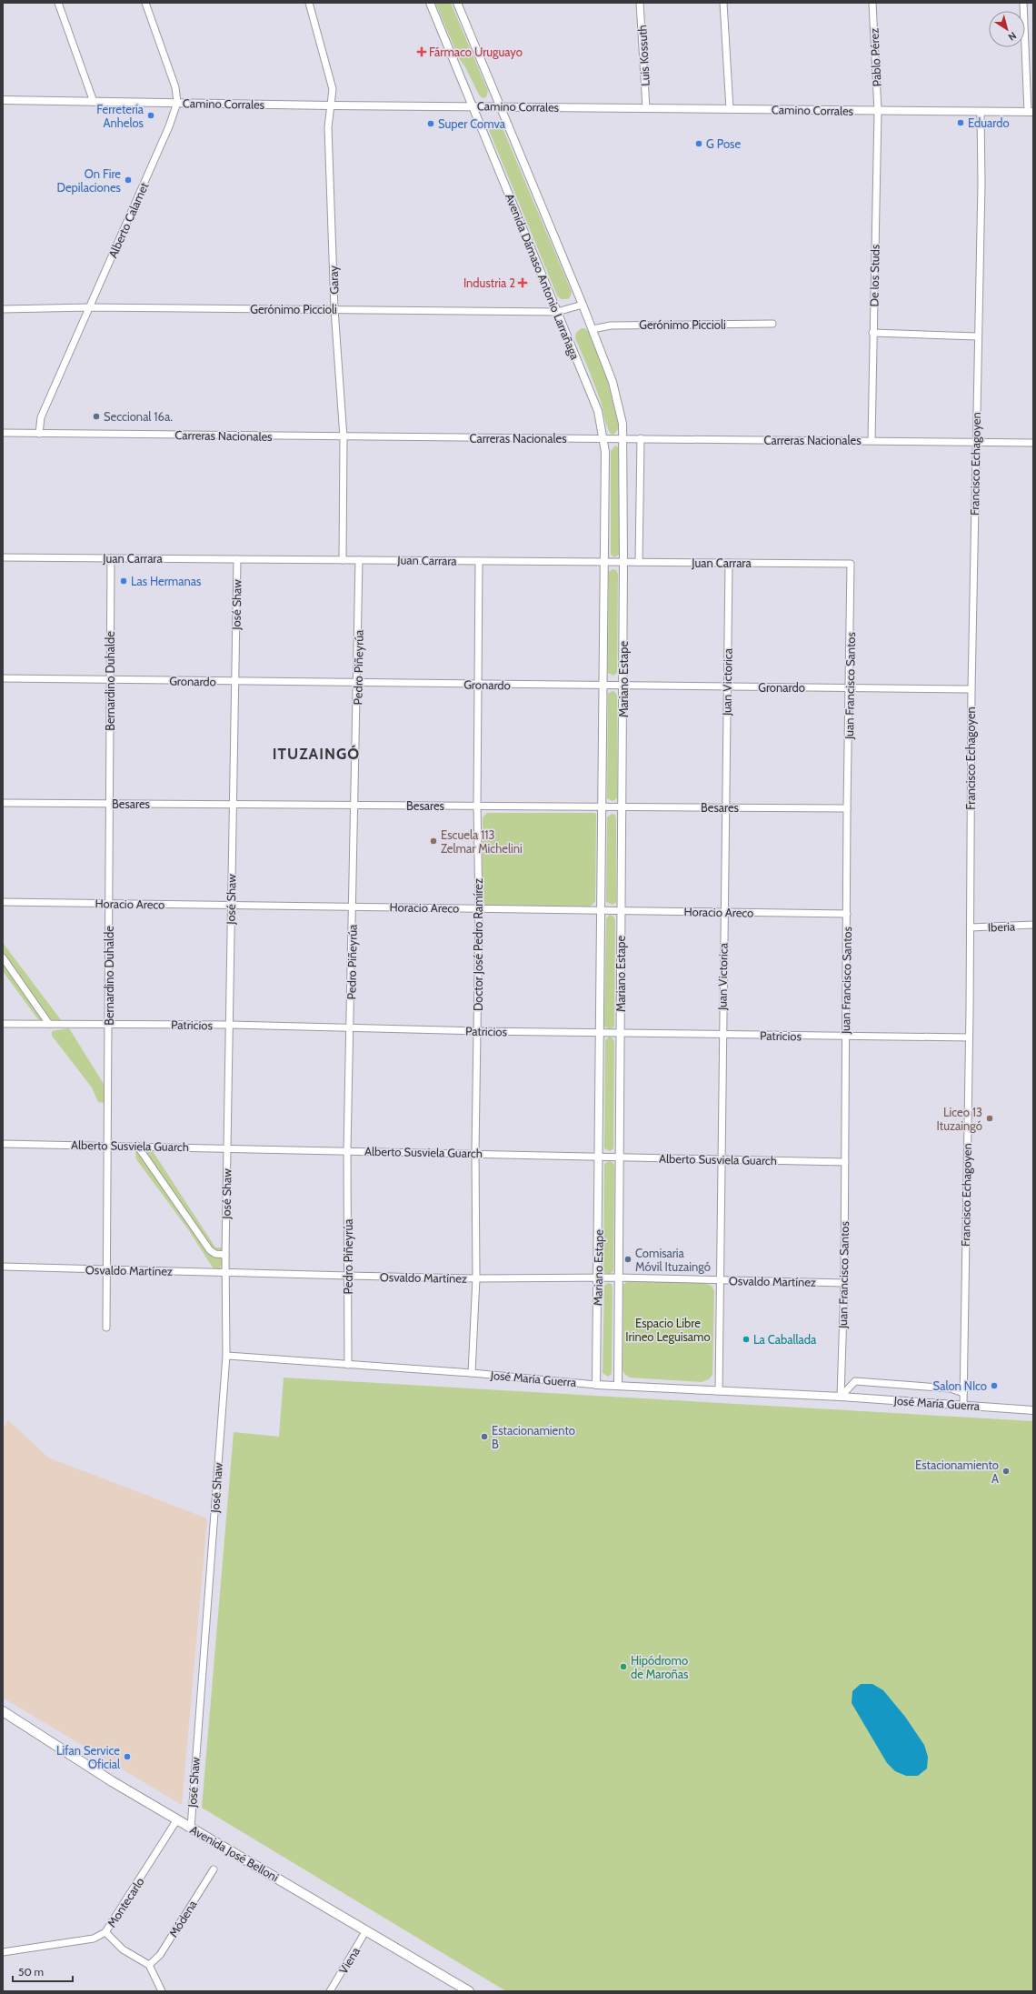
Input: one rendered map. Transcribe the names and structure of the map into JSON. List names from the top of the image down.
{
  "streets": {
    "main road": ["Avenida José Belloni"],
    "street": [
      "Luis Kossuth",
      "Pablo Pérez",
      "Camino Corrales",
      "Alberto Calamet",
      "De los Studs",
      "Avenida Dámaso Antonio Larrañaga",
      "Garay",
      "Gerónimo Piccioli",
      "Carreras Nacionales",
      "Francisco Echagoyen",
      "Juan Carrara",
      "José Shaw",
      "Pedro Piñeyrúa",
      "Mariano Estape",
      "Bernardino Duhalde",
      "Gronardo",
      "Juan Victorica",
      "Juan Francisco Santos",
      "Besares",
      "Horacio Areco",
      "Iberia",
      "Doctor José Pedro Ramírez",
      "Patricios",
      "Alberto Susviela Guarch",
      "Osvaldo Martínez",
      "José María Guerra",
      "Montecarlo",
      "Módena",
      "Viena"
    ]
  },
  "crossings": [
    ["Luis Kossuth", "Camino Corrales"],
    ["Pablo Pérez", "Camino Corrales"],
    ["Pablo Pérez", "De los Studs"],
    ["Camino Corrales", "Alberto Calamet"],
    ["Camino Corrales", "De los Studs"],
    ["Camino Corrales", "Avenida Dámaso Antonio Larrañaga"],
    ["Camino Corrales", "Garay"],
    ["Camino Corrales", "Francisco Echagoyen"],
    ["Alberto Calamet", "Gerónimo Piccioli"],
    ["Alberto Calamet", "Carreras Nacionales"],
    ["De los Studs", "Carreras Nacionales"],
    ["Avenida Dámaso Antonio Larrañaga", "Gerónimo Piccioli"],
    ["Avenida Dámaso Antonio Larrañaga", "Carreras Nacionales"],
    ["Avenida Dámaso Antonio Larrañaga", "Juan Carrara"],
    ["Avenida Dámaso Antonio Larrañaga", "Mariano Estape"],
    ["Garay", "Gerónimo Piccioli"],
    ["Garay", "Carreras Nacionales"],
    ["Garay", "Juan Carrara"],
    ["Carreras Nacionales", "Francisco Echagoyen"],
    ["Francisco Echagoyen", "Gronardo"],
    ["Francisco Echagoyen", "Iberia"],
    ["Francisco Echagoyen", "Patricios"],
    ["Francisco Echagoyen", "José María Guerra"],
    ["Juan Carrara", "José Shaw"],
    ["Juan Carrara", "Pedro Piñeyrúa"],
    ["Juan Carrara", "Mariano Estape"],
    ["Juan Carrara", "Bernardino Duhalde"],
    ["Juan Carrara", "Juan Victorica"],
    ["Juan Carrara", "Juan Francisco Santos"],
    ["Juan Carrara", "Doctor José Pedro Ramírez"],
    ["José Shaw", "Gronardo"],
    ["José Shaw", "Besares"],
    ["José Shaw", "Horacio Areco"],
    ["José Shaw", "Patricios"],
    ["José Shaw", "Alberto Susviela Guarch"],
    ["José Shaw", "Osvaldo Martínez"],
    ["José Shaw", "José María Guerra"],
    ["José Shaw", "Avenida José Belloni"],
    ["Pedro Piñeyrúa", "Gronardo"],
    ["Pedro Piñeyrúa", "Besares"],
    ["Pedro Piñeyrúa", "Horacio Areco"],
    ["Pedro Piñeyrúa", "Patricios"],
    ["Pedro Piñeyrúa", "Alberto Susviela Guarch"],
    ["Pedro Piñeyrúa", "Osvaldo Martínez"],
    ["Pedro Piñeyrúa", "José María Guerra"],
    ["Mariano Estape", "Gronardo"],
    ["Mariano Estape", "Besares"],
    ["Mariano Estape", "Horacio Areco"],
    ["Mariano Estape", "Patricios"],
    ["Mariano Estape", "Alberto Susviela Guarch"],
    ["Mariano Estape", "Osvaldo Martínez"],
    ["Mariano Estape", "José María Guerra"],
    ["Bernardino Duhalde", "Gronardo"],
    ["Bernardino Duhalde", "Besares"],
    ["Bernardino Duhalde", "Horacio Areco"],
    ["Bernardino Duhalde", "Patricios"],
    ["Bernardino Duhalde", "Alberto Susviela Guarch"],
    ["Bernardino Duhalde", "Osvaldo Martínez"],
    ["Gronardo", "Juan Victorica"],
    ["Gronardo", "Juan Francisco Santos"],
    ["Gronardo", "Doctor José Pedro Ramírez"],
    ["Juan Victorica", "Besares"],
    ["Juan Victorica", "Horacio Areco"],
    ["Juan Victorica", "Patricios"],
    ["Juan Victorica", "Alberto Susviela Guarch"],
    ["Juan Victorica", "Osvaldo Martínez"],
    ["Juan Victorica", "José María Guerra"],
    ["Juan Francisco Santos", "Besares"],
    ["Juan Francisco Santos", "Horacio Areco"],
    ["Juan Francisco Santos", "Patricios"],
    ["Juan Francisco Santos", "Alberto Susviela Guarch"],
    ["Juan Francisco Santos", "Osvaldo Martínez"],
    ["Juan Francisco Santos", "José María Guerra"],
    ["Besares", "Doctor José Pedro Ramírez"],
    ["Horacio Areco", "Doctor José Pedro Ramírez"],
    ["Doctor José Pedro Ramírez", "Patricios"],
    ["Doctor José Pedro Ramírez", "Alberto Susviela Guarch"],
    ["Doctor José Pedro Ramírez", "Osvaldo Martínez"],
    ["Doctor José Pedro Ramírez", "José María Guerra"],
    ["Avenida José Belloni", "Montecarlo"],
    ["Avenida José Belloni", "Viena"]
  ],
  "districts": ["ITUZAINGÓ"],
  "parks": ["Espacio Libre Irineo Leguisamo"],
  "places": {
    "health": ["Fármaco Uruguayo", "Industria 2"],
    "other": [
      "Ferretería Anhelos",
      "Eduardo",
      "Super Comva",
      "G Pose",
      "On Fire Depilaciones",
      "Seccional 16a.",
      "Las Hermanas",
      "Escuela 113 Zelmar Michelini",
      "Liceo 13 Ituzaingó",
      "Comisaria Móvil Ituzaingó",
      "La Caballada",
      "Salon NIco",
      "Estacionamiento B",
      "Estacionamiento A",
      "Hipódromo de Maroñas",
      "Lifan Service Oficial"
    ]
  },
  "scale_bar": "50 m",
  "north": "bottom right"
}
